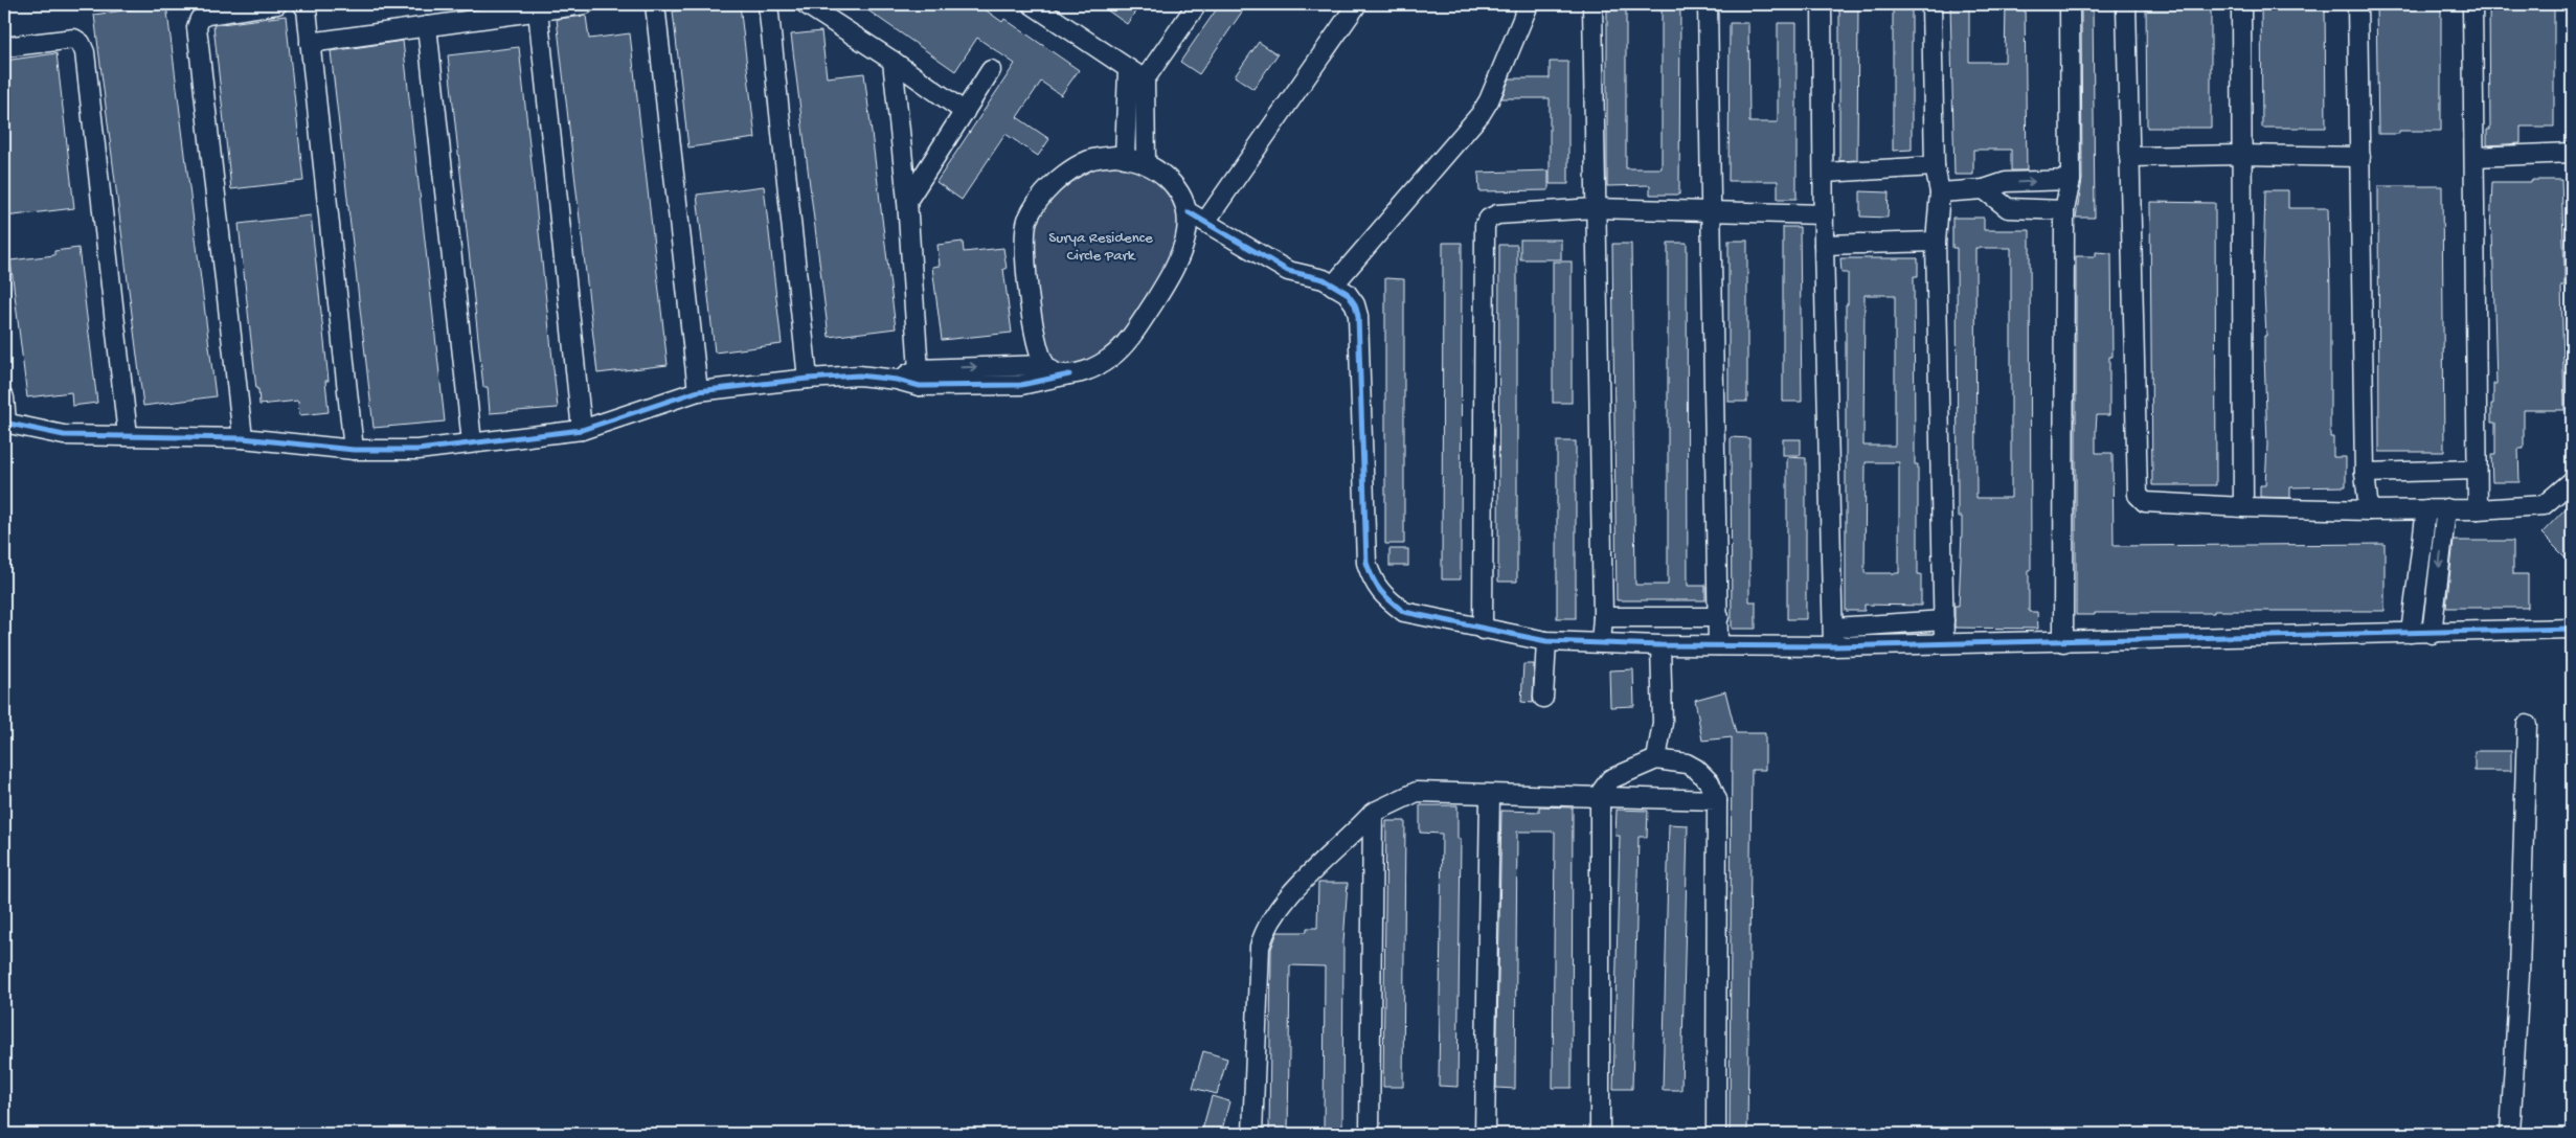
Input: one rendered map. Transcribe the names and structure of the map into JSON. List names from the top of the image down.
{
  "parks": ["Surya Residence Circle Park"]
}
